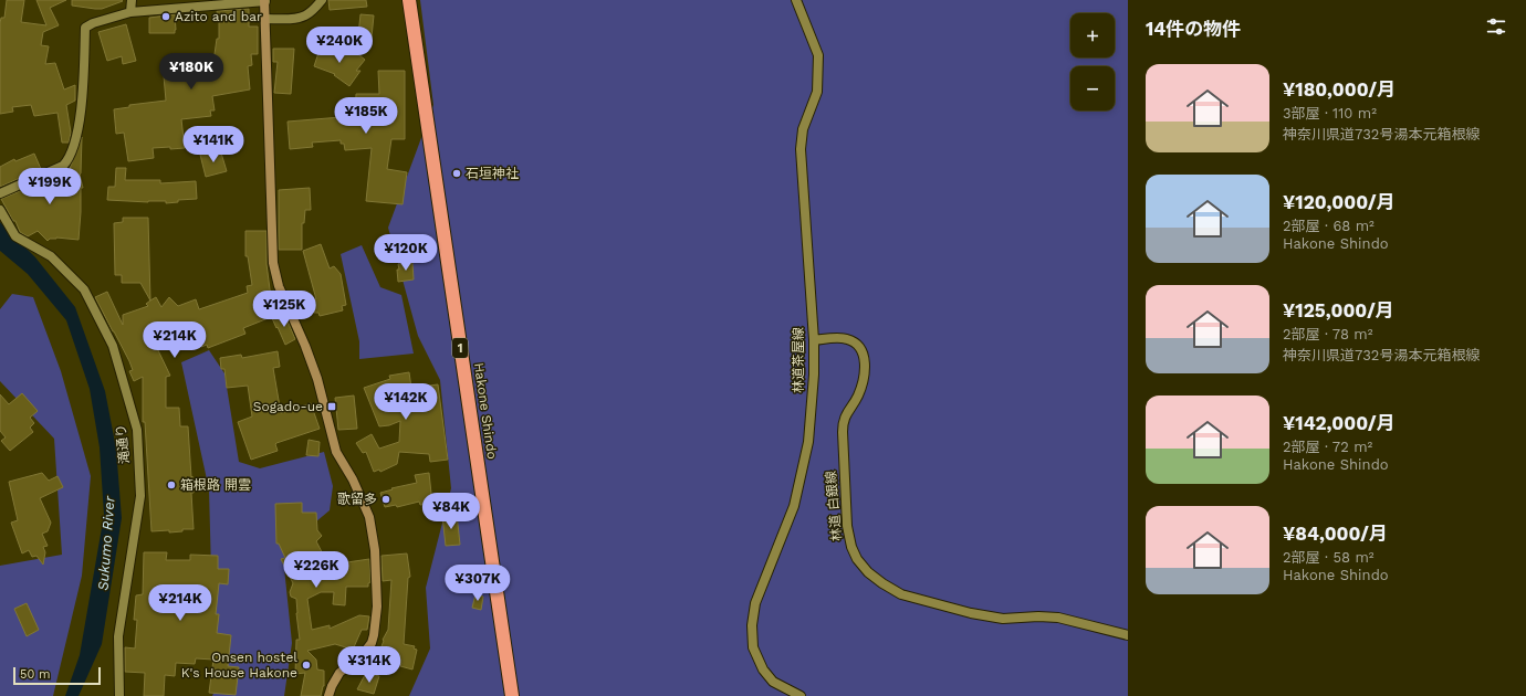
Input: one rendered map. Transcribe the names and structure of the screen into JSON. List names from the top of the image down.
{
  "streets": {
    "highway": ["1", "Hakone Shindo"],
    "street": ["林道茶屋線", "滝通り", "林道 白銀線"]
  },
  "crossings": [
    ["林道茶屋線", "林道 白銀線"]
  ],
  "water": ["Sukumo River"],
  "places": {
    "other": [
      "Azito and bar",
      "石垣神社",
      "箱根路 開雲",
      "歌留多",
      "Onsen hostel K's House Hakone"
    ],
    "transit": ["Sogado-ue"]
  },
  "scale_bar": "50 m",
  "page": {
    "heading": "14件の物件",
    "map_buttons": ["+", "−"],
    "price": [
      "¥240K",
      "¥180K",
      "¥185K",
      "¥141K",
      "¥199K",
      "¥120K",
      "¥125K",
      "¥214K",
      "¥142K",
      "¥84K",
      "¥226K",
      "¥307K",
      "¥214K",
      "¥314K"
    ],
    "list": [
      {
        "name": "¥180,000/月",
        "note": "3部屋 · 110 m² · 神奈川県道732号湯本元箱根線"
      },
      {
        "name": "¥120,000/月",
        "note": "2部屋 · 68 m² · Hakone Shindo"
      },
      {
        "name": "¥125,000/月",
        "note": "2部屋 · 78 m² · 神奈川県道732号湯本元箱根線"
      },
      {
        "name": "¥142,000/月",
        "note": "2部屋 · 72 m² · Hakone Shindo"
      },
      {
        "name": "¥84,000/月",
        "note": "2部屋 · 58 m² · Hakone Shindo"
      }
    ],
    "scale": "50 m"
  }
}
